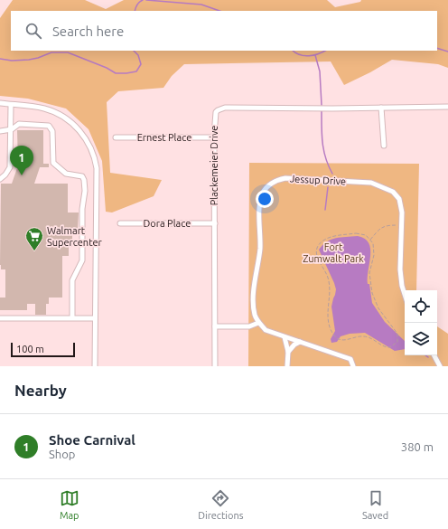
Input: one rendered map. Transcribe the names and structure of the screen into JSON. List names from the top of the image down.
{
  "streets": {
    "street": [
      "Ernest Place",
      "Plackemeier Drive",
      "Jessup Drive",
      "Dora Place"
    ]
  },
  "crossings": [
    ["Ernest Place", "Plackemeier Drive"],
    ["Plackemeier Drive", "Dora Place"]
  ],
  "parks": ["Fort Zumwalt Park"],
  "places": {
    "supermarket": ["Walmart Supercenter"]
  },
  "scale_bar": "100 m",
  "page": {
    "search": "Search here",
    "pins": "1",
    "scale": "100 m",
    "heading": "Nearby",
    "list": [
      {
        "mark": "1",
        "name": "Shoe Carnival",
        "note": "Shop",
        "value": "380 m"
      }
    ],
    "nav": ["Map", "Directions", "Saved"]
  }
}
